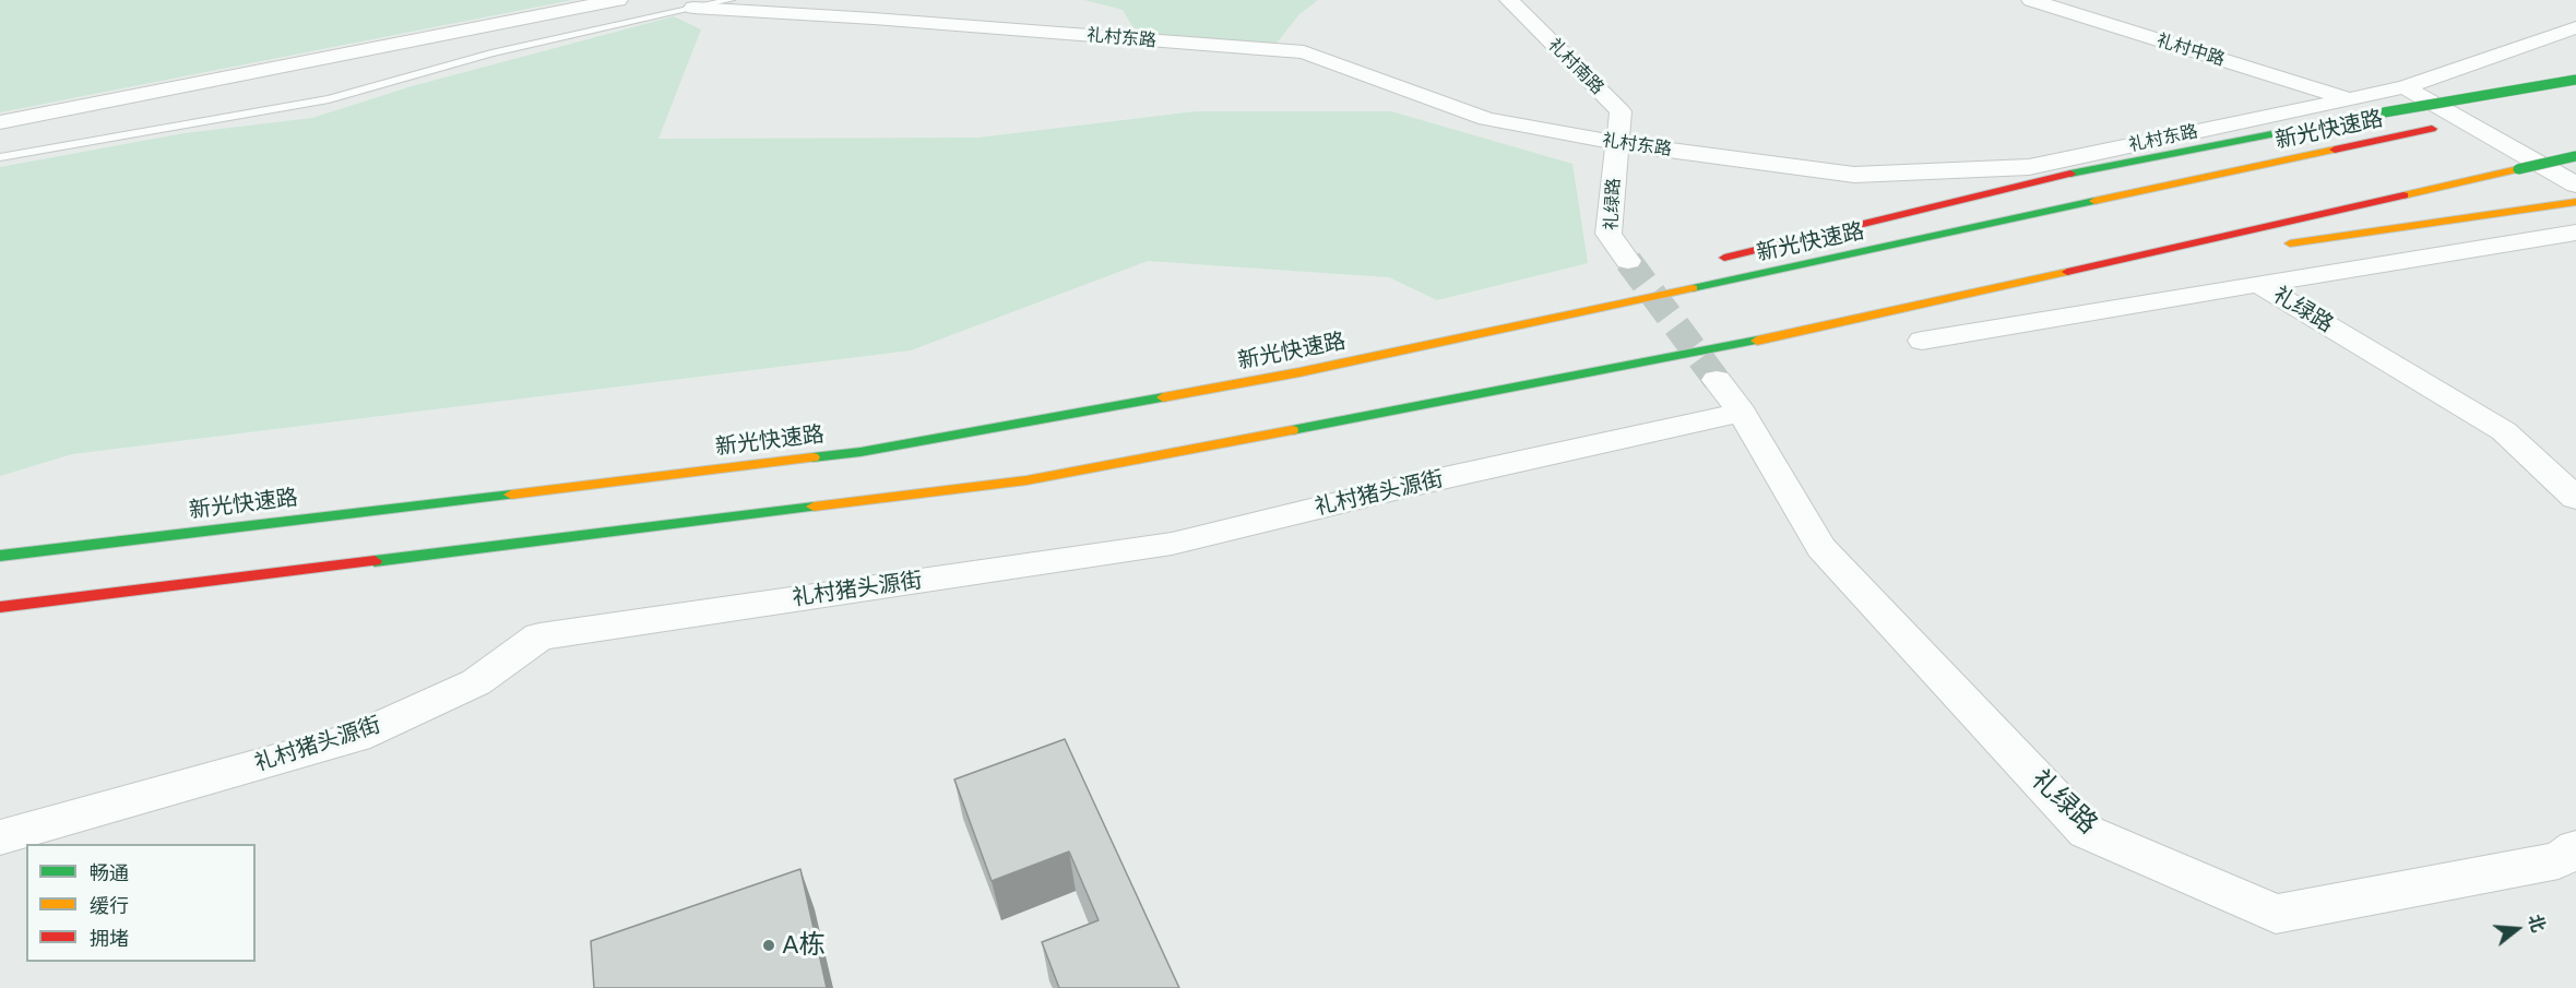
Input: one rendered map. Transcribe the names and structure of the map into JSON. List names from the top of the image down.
{
  "streets": {
    "highway": ["新光快速路"],
    "street": [
      "礼村东路",
      "礼村中路",
      "礼村南路",
      "礼绿路",
      "礼村猪头源街"
    ]
  },
  "crossings": [
    ["礼村东路", "礼村中路"],
    ["礼村东路", "礼村南路"],
    ["礼村东路", "礼绿路"],
    ["礼村南路", "礼绿路"],
    ["礼绿路", "礼村猪头源街"]
  ],
  "places": ["A栋"],
  "legend": ["畅通", "缓行", "拥堵"],
  "north": "right"
}
